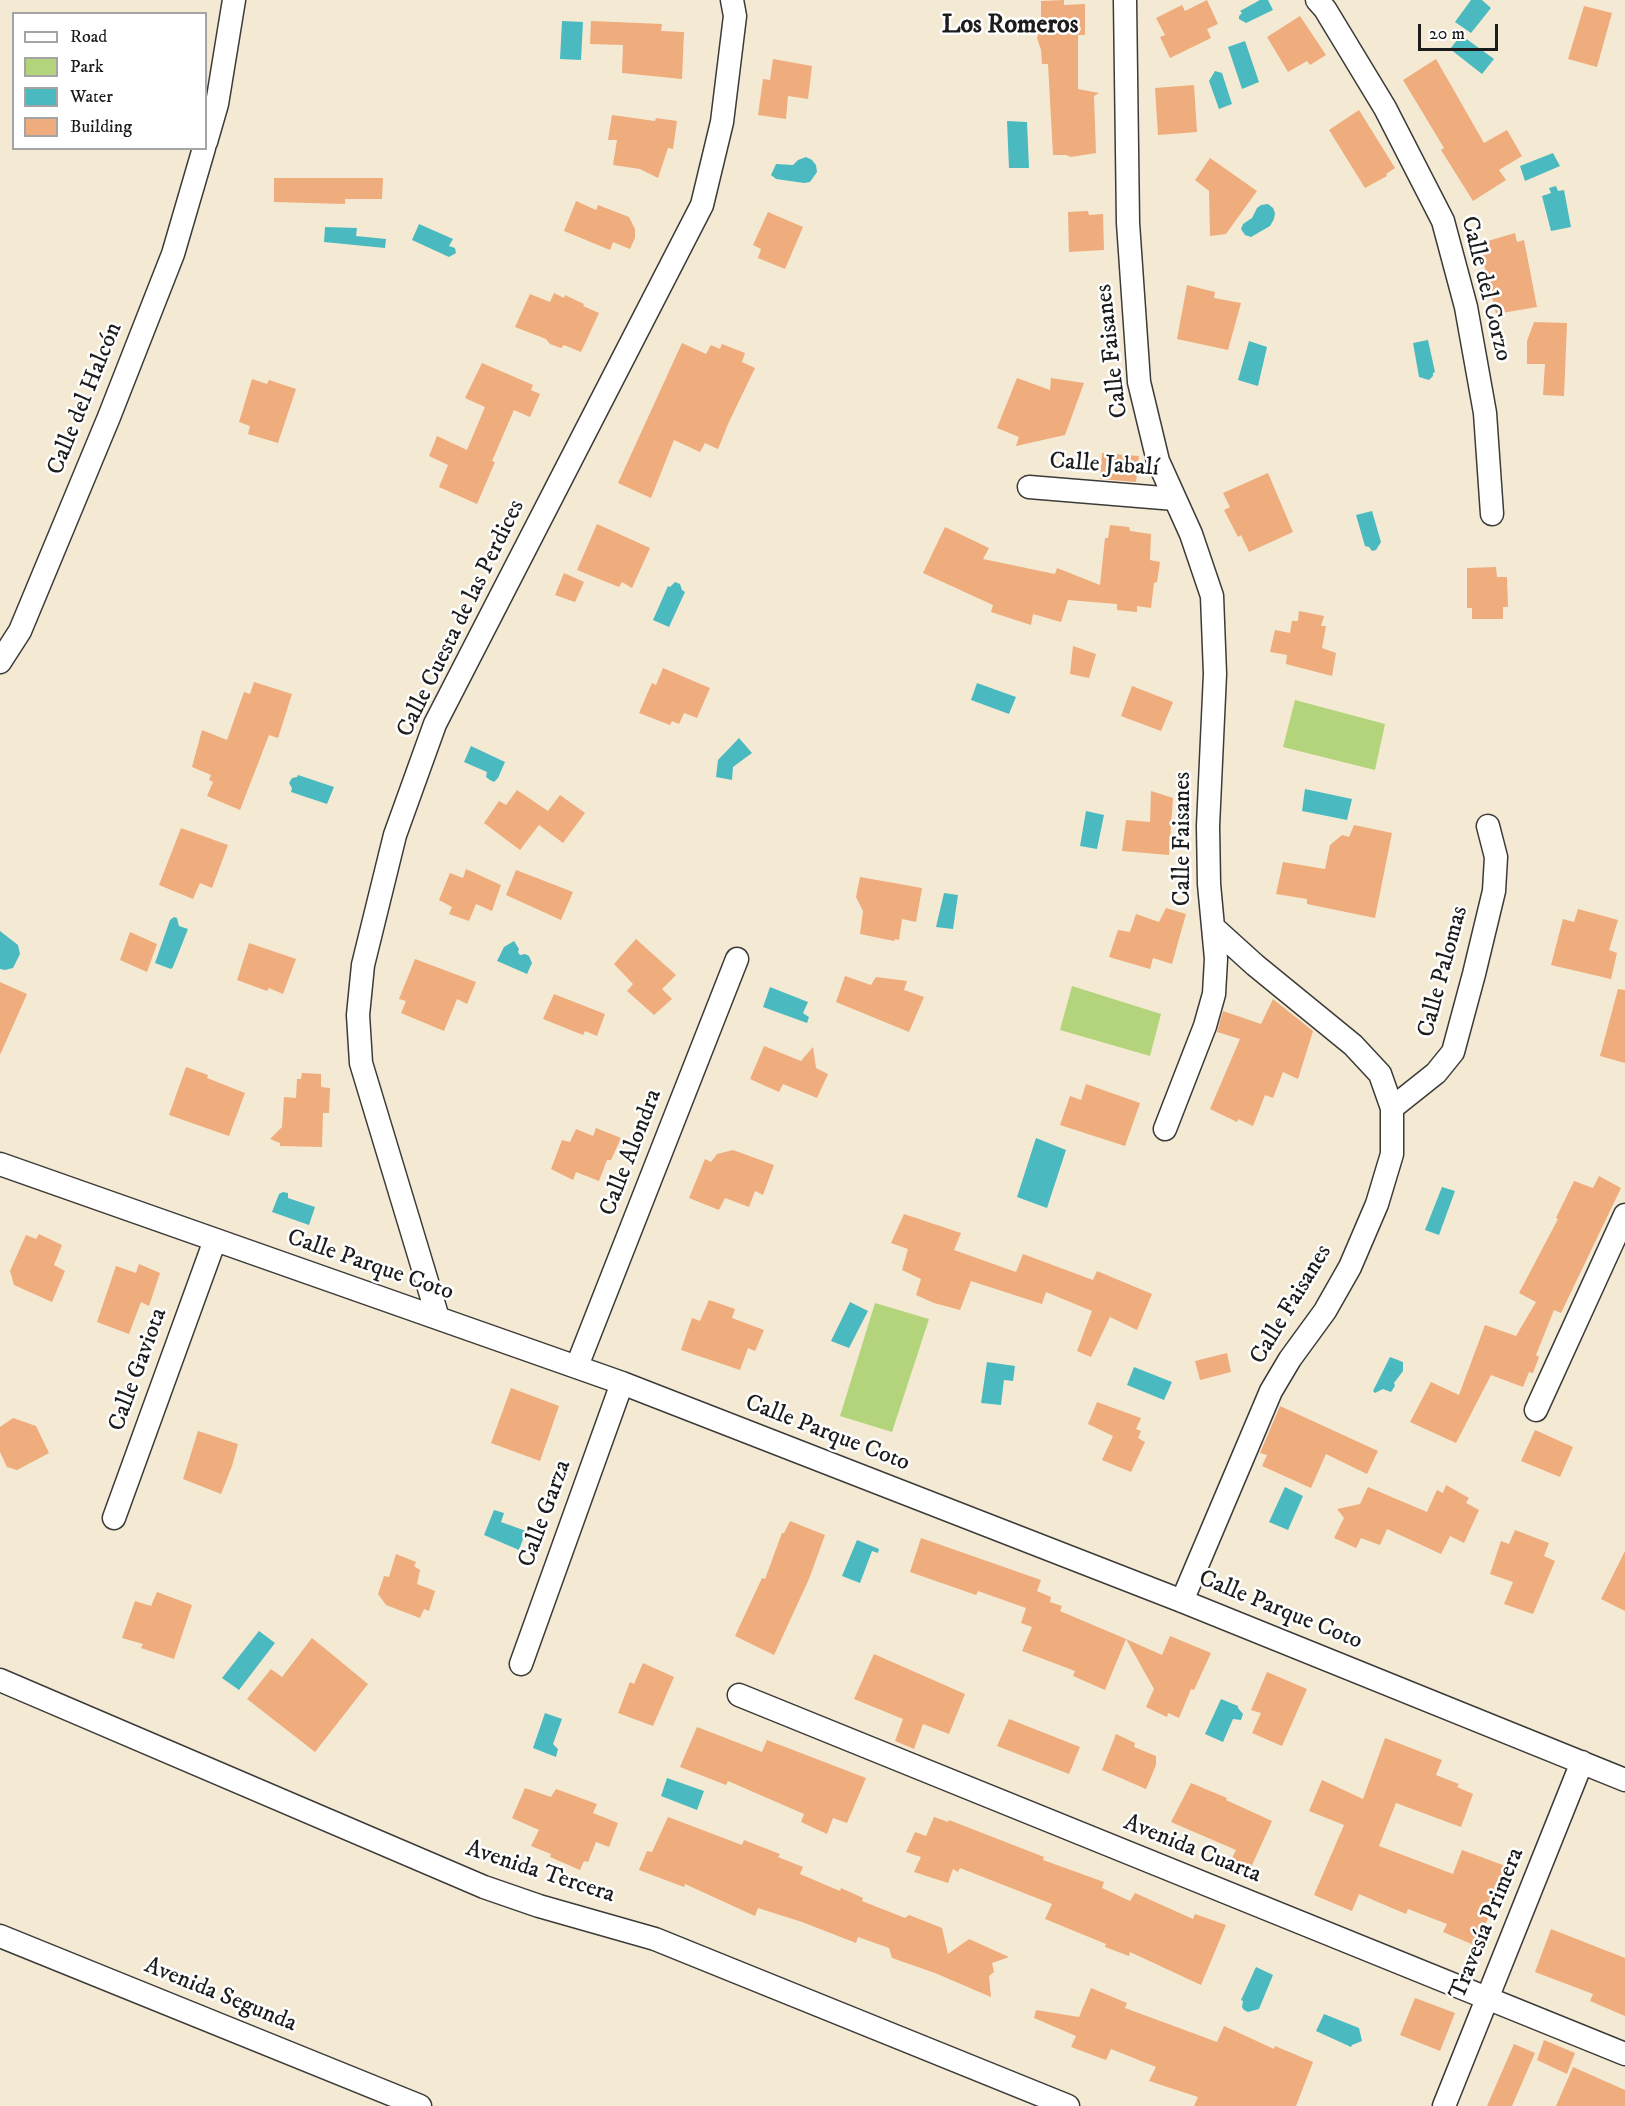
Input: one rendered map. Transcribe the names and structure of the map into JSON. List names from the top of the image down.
{
  "streets": {
    "street": [
      "Calle del Corzo",
      "Calle Faisanes",
      "Calle del Halcón",
      "Calle Jabalí",
      "Calle Cuesta de las Perdices",
      "Calle Palomas",
      "Calle Alondra",
      "Calle Parque Coto",
      "Calle Gaviota",
      "Calle Garza",
      "Avenida Cuarta",
      "Avenida Tercera",
      "Travesía Primera",
      "Avenida Segunda"
    ]
  },
  "crossings": [
    ["Calle Faisanes", "Calle Jabalí"],
    ["Calle Faisanes", "Calle Palomas"],
    ["Calle Faisanes", "Calle Parque Coto"],
    ["Calle Cuesta de las Perdices", "Calle Parque Coto"],
    ["Calle Alondra", "Calle Parque Coto"],
    ["Calle Parque Coto", "Calle Gaviota"],
    ["Calle Parque Coto", "Calle Garza"],
    ["Calle Parque Coto", "Travesía Primera"],
    ["Avenida Cuarta", "Travesía Primera"]
  ],
  "districts": ["Los Romeros"],
  "legend": [
    "Road",
    "Park",
    "Water",
    "Building"
  ],
  "scale_bar": "20 m"
}
